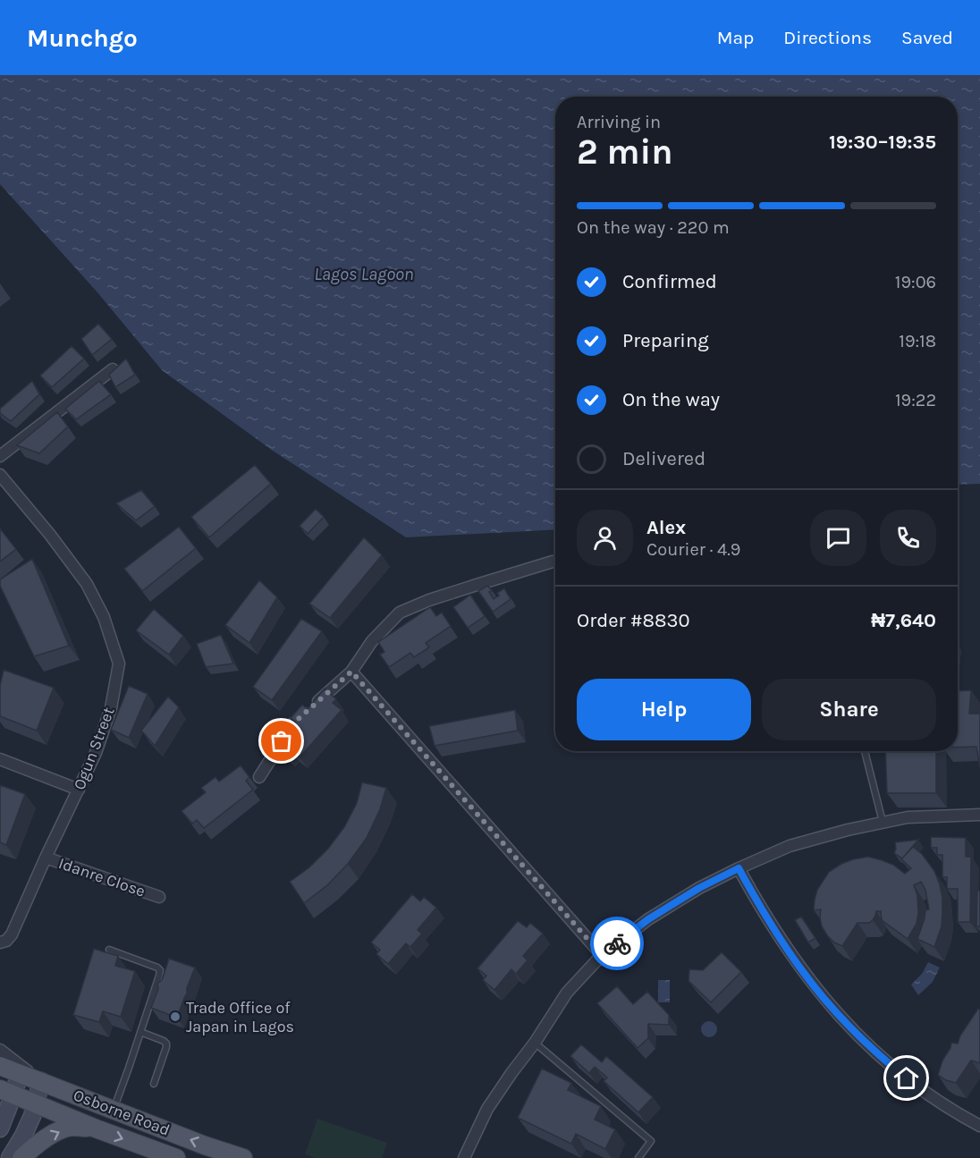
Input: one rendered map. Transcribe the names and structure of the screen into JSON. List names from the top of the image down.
{
  "streets": {
    "main road": ["Osborne Road"],
    "street": ["Ogun Street", "Idanre Close"]
  },
  "crossings": [
    ["Ogun Street", "Idanre Close"]
  ],
  "water": ["Lagos Lagoon"],
  "places": ["Trade Office of Japan in Lagos"],
  "page": {
    "header": "Munchgo",
    "nav": ["Map", "Directions", "Saved"],
    "heading": ["2 min", "Arriving in", "19:30–19:35"],
    "panel": [
      "Alex",
      "Courier · 4.9",
      "Order #8830",
      "₦7,640"
    ],
    "bar": "On the way · 220 m",
    "list": [
      ["Confirmed", "19:06"],
      ["Preparing", "19:18"],
      ["On the way", "19:22"],
      "Delivered"
    ],
    "buttons": ["Help", "Share"]
  }
}
